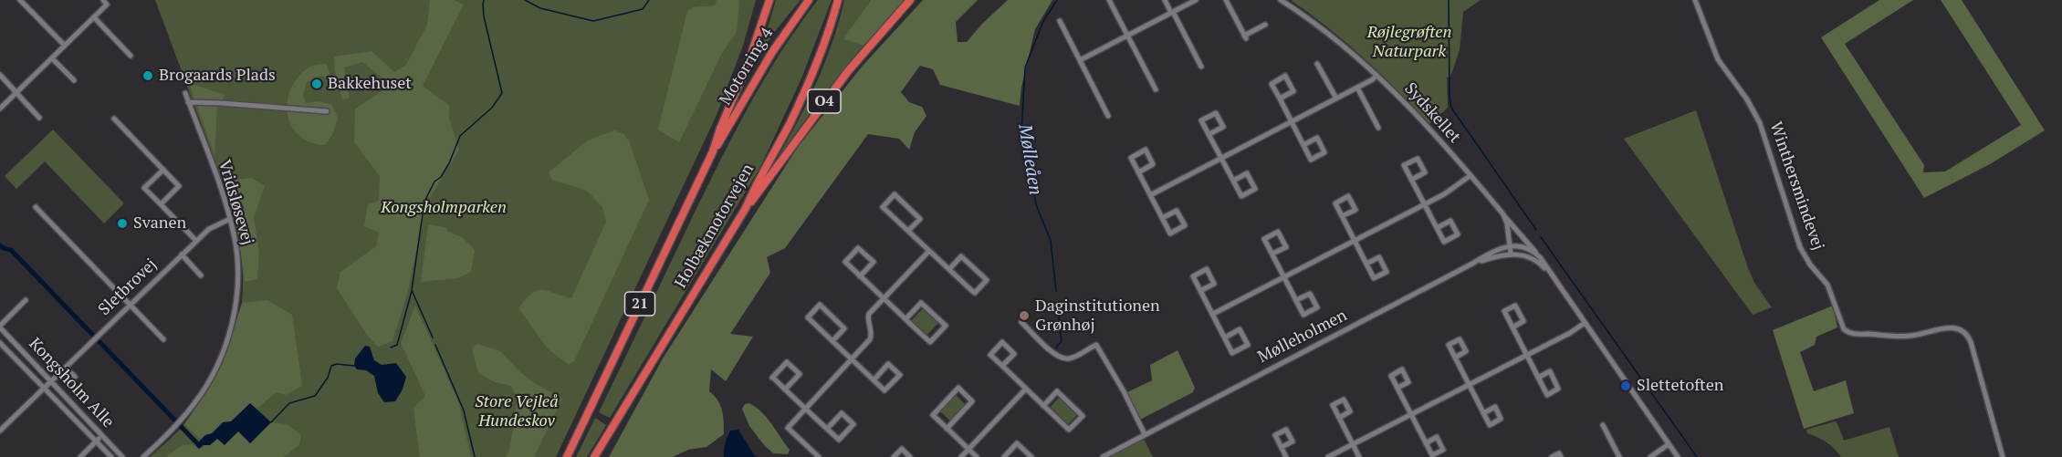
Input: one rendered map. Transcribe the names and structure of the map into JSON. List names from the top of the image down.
{
  "streets": {
    "highway": [
      "Motorring 4",
      "O4",
      "Holbækmotorvejen",
      "21"
    ],
    "street": [
      "Sydskellet",
      "Winthersmindevej",
      "Vridsløsevej",
      "Sletbrovej",
      "Mølleholmen",
      "Kongsholm Alle"
    ]
  },
  "crossings": [
    ["Motorring 4", "Holbækmotorvejen"],
    ["O4", "Holbækmotorvejen"],
    ["Sydskellet", "Mølleholmen"],
    ["Vridsløsevej", "Sletbrovej"],
    ["Sletbrovej", "Kongsholm Alle"]
  ],
  "water": ["Mølleåen"],
  "parks": ["Røjlegrøften Naturpark", "Kongsholmparken", "Store Vejleå Hundeskov"],
  "places": [
    "Brogaards Plads",
    "Bakkehuset",
    "Svanen",
    "Daginstitutionen Grønhøj",
    "Slettetoften"
  ]
}
